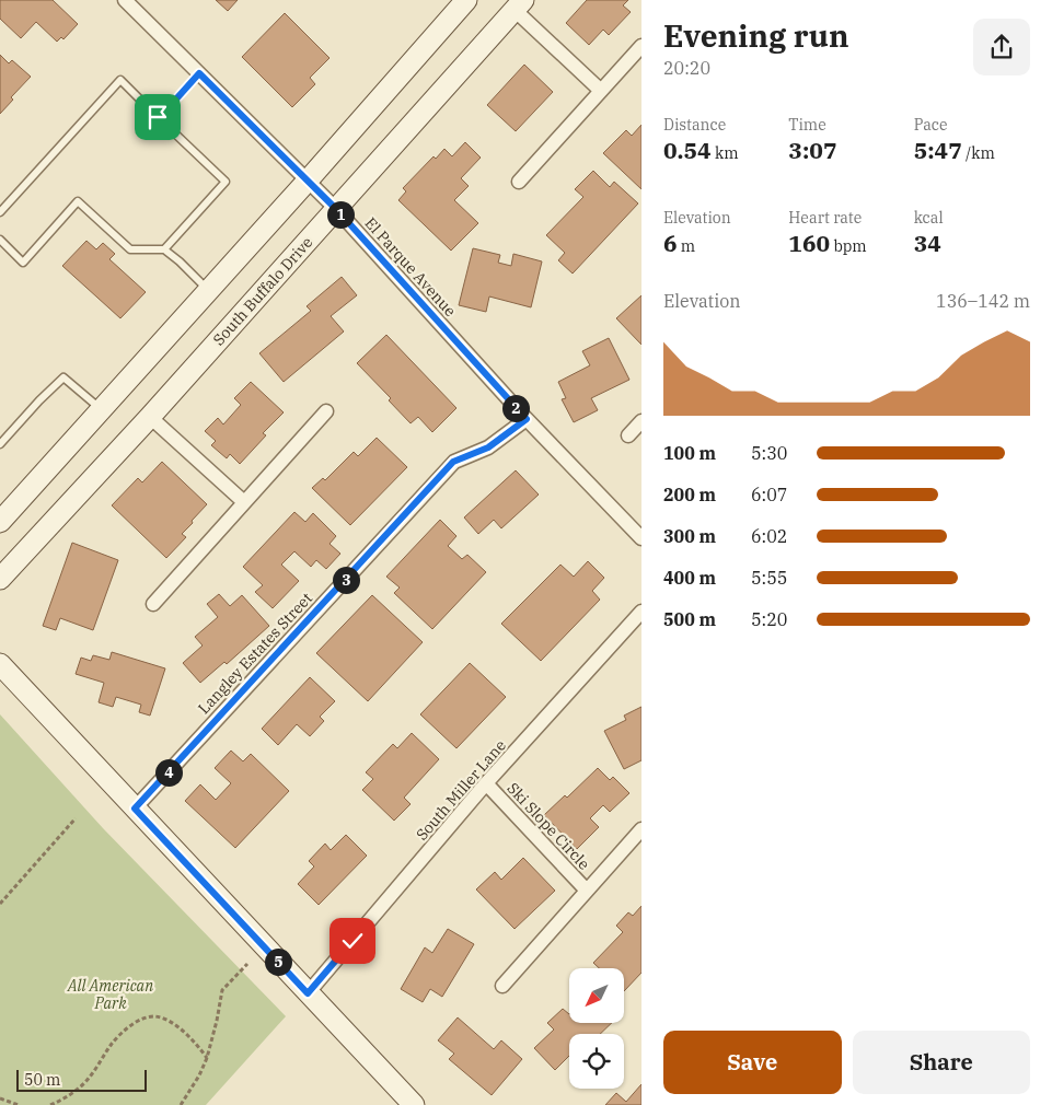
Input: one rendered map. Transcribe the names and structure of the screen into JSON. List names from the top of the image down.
{
  "streets": {
    "main road": ["South Buffalo Drive"],
    "street": [
      "El Parque Avenue",
      "Langley Estates Street",
      "South Miller Lane",
      "Ski Slope Circle"
    ]
  },
  "crossings": [
    ["El Parque Avenue", "South Buffalo Drive"],
    ["El Parque Avenue", "Langley Estates Street"],
    ["South Miller Lane", "Ski Slope Circle"]
  ],
  "parks": ["All American Park"],
  "scale_bar": "50 m",
  "north": "bottom left",
  "page": {
    "heading": ["Evening run", "20:20"],
    "stats": [
      ["Distance", "0.54 km"],
      ["Time", "3:07"],
      ["Pace", "5:47 /km"],
      ["Elevation", "6 m"],
      ["Heart rate", "160 bpm"],
      ["kcal", "34"]
    ],
    "pins": [
      "1",
      "2",
      "3",
      "4",
      "5"
    ],
    "chart": ["Elevation", "136–142 m"],
    "list": [
      {
        "name": "100 m",
        "note": "5:30"
      },
      {
        "name": "200 m",
        "note": "6:07"
      },
      {
        "name": "300 m",
        "note": "6:02"
      },
      {
        "name": "400 m",
        "note": "5:55"
      },
      {
        "name": "500 m",
        "note": "5:20"
      }
    ],
    "buttons": ["Save", "Share"],
    "scale": "50 m"
  }
}
